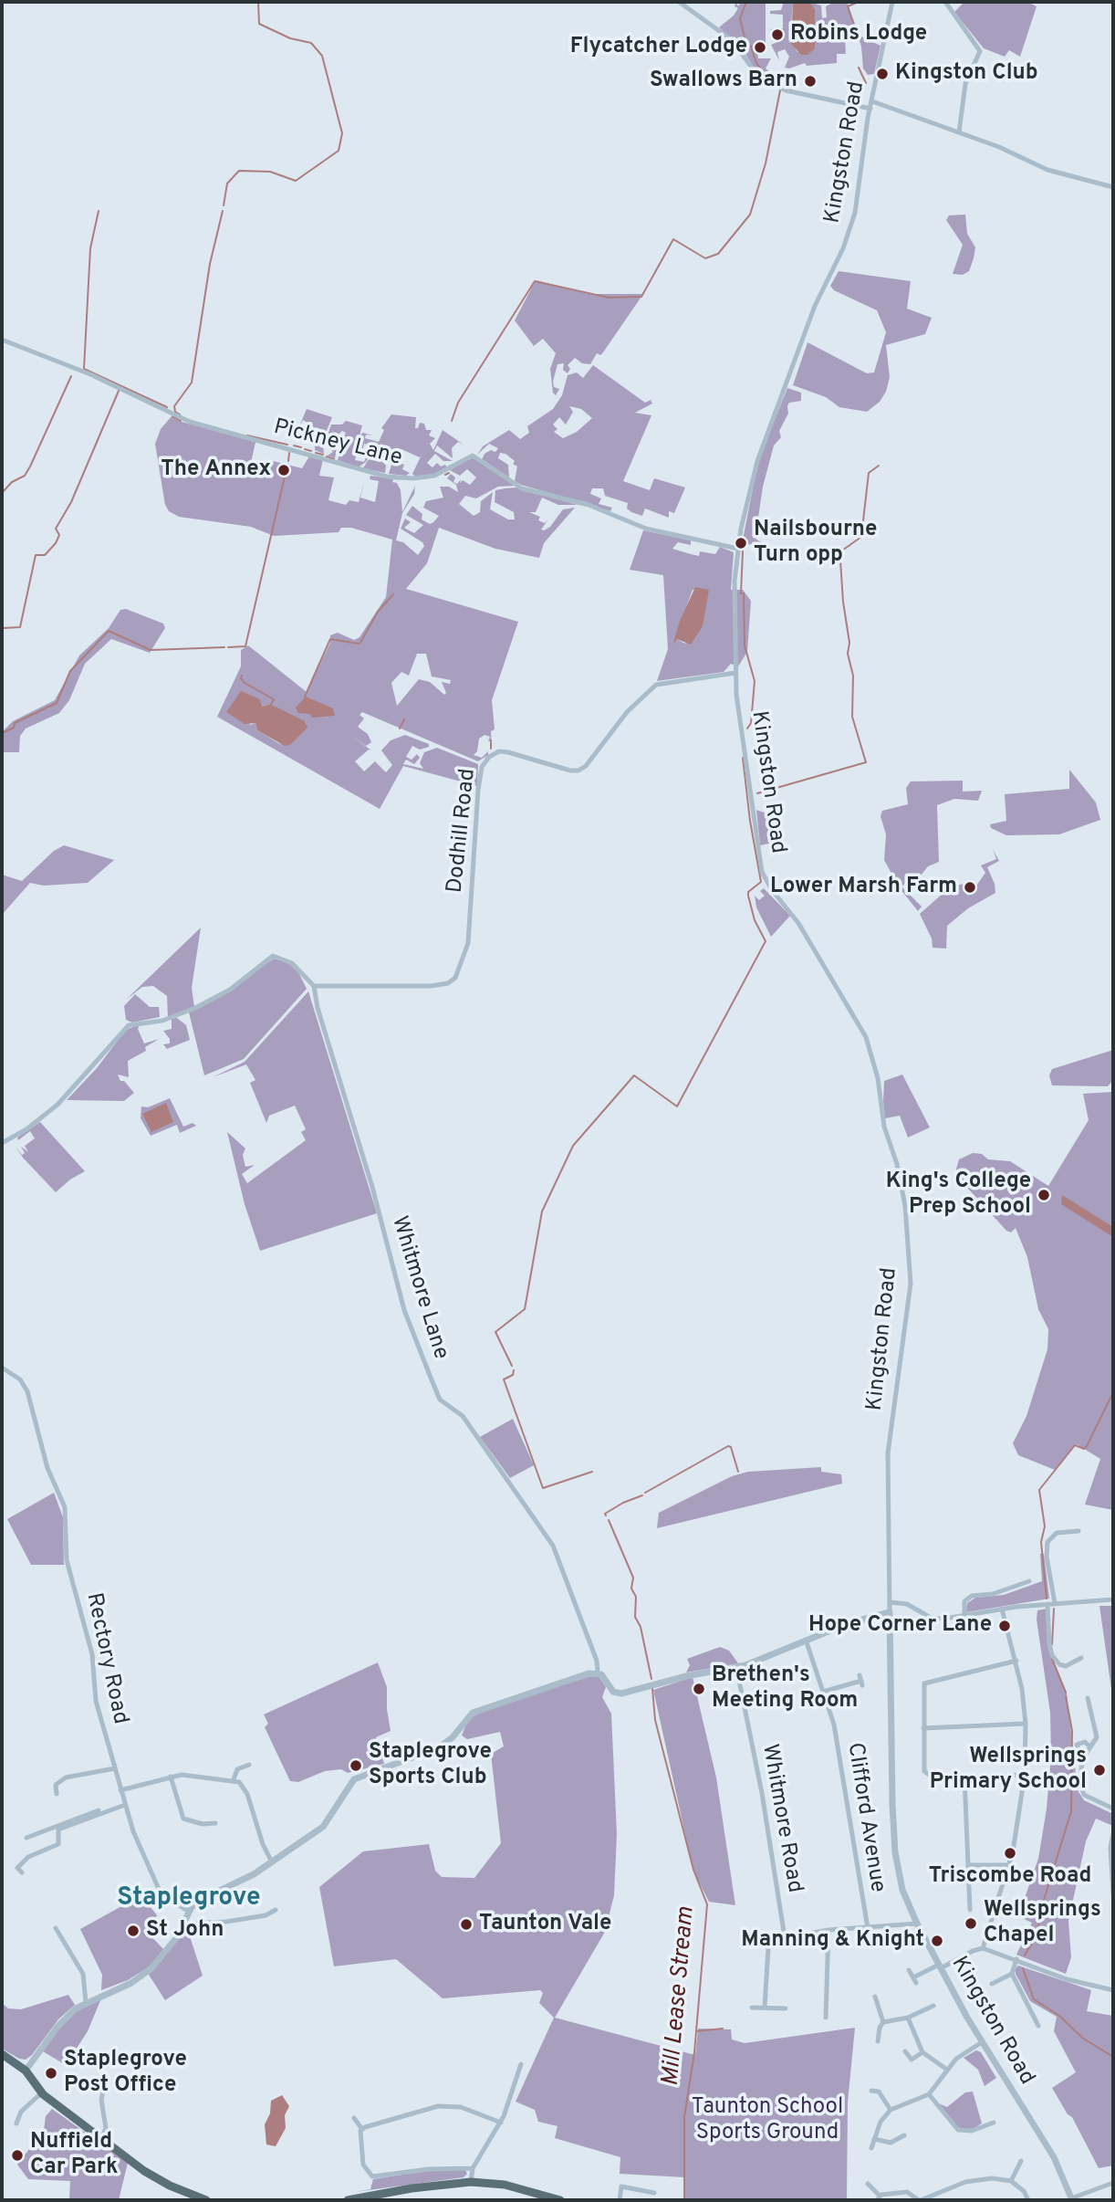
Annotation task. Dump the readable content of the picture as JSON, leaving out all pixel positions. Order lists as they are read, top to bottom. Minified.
{"streets":{"street":["Kingston Road","Pickney Lane","Dodhill Road","Whitmore Lane","Rectory Road","Clifford Avenue","Whitmore Road"]},"crossings":[["Kingston Road","Pickney Lane"],["Kingston Road","Dodhill Road"],["Dodhill Road","Whitmore Lane"]],"districts":["Staplegrove"],"water":["Mill Lease Stream"],"parks":["Taunton School Sports Ground"],"places":["Robins Lodge","Flycatcher Lodge","Kingston Club","Swallows Barn","The Annex","Nailsbourne Turn opp","Lower Marsh Farm","King's College Prep School","Hope Corner Lane","Brethen's Meeting Room","Staplegrove Sports Club","Wellsprings Primary School","Triscombe Road","Wellsprings Chapel","Taunton Vale","St John","Manning & Knight","Staplegrove Post Office","Nuffield Car Park"]}
